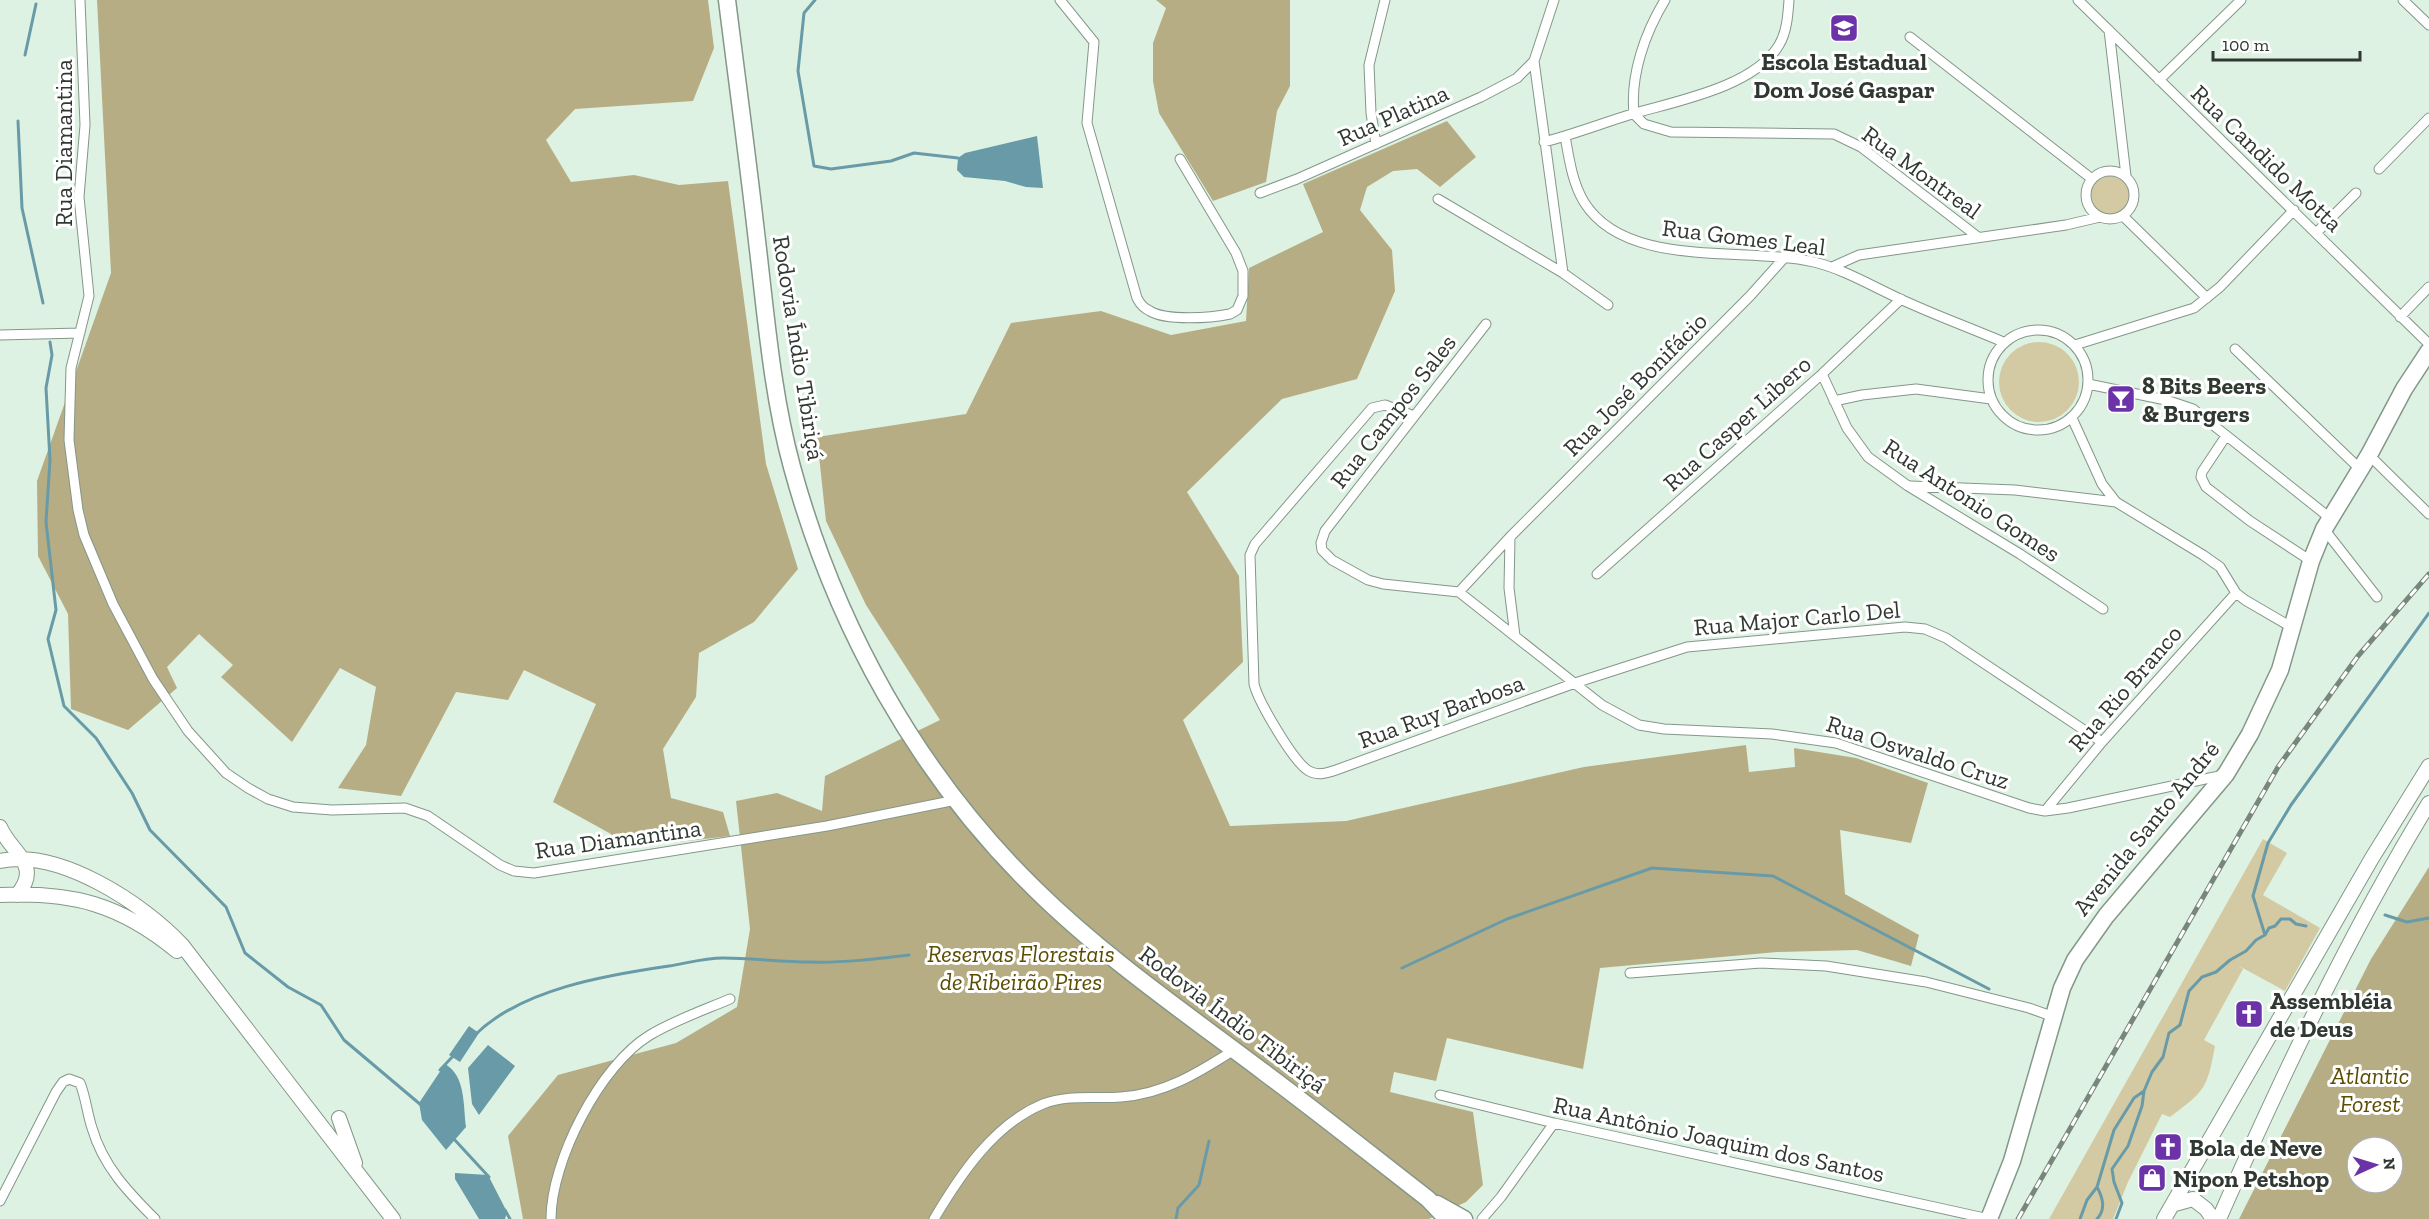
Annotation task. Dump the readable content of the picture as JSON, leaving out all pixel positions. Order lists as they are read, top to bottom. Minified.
{"streets":{"highway":["Rodovia Índio Tibiriçá","Avenida Santo André"],"street":["Rua Platina","Rua Diamantina","Rua Candido Motta","Rua Montreal","Rua Gomes Leal","Rua José Bonifácio","Rua Campos Sales","Rua Casper Libero","Rua Antonio Gomes","Rua Major Carlo Del","Rua Rio Branco","Rua Ruy Barbosa","Rua Oswaldo Cruz","Rua Antônio Joaquim dos Santos"]},"crossings":[["Rua Diamantina","Rodovia Índio Tibiriçá"],["Rua Gomes Leal","Rua José Bonifácio"],["Rua Gomes Leal","Rua Casper Libero"],["Rua José Bonifácio","Rua Campos Sales"],["Rua José Bonifácio","Rua Oswaldo Cruz"],["Rua Campos Sales","Rua Ruy Barbosa"],["Rua Campos Sales","Rua Oswaldo Cruz"],["Rua Casper Libero","Rua Antonio Gomes"],["Rua Major Carlo Del","Rua Rio Branco"],["Rua Major Carlo Del","Rua Ruy Barbosa"],["Rua Major Carlo Del","Rua Oswaldo Cruz"],["Rua Rio Branco","Rua Oswaldo Cruz"],["Rua Ruy Barbosa","Rua Oswaldo Cruz"],["Rua Oswaldo Cruz","Avenida Santo André"],["Avenida Santo André","Rua Antônio Joaquim dos Santos"]],"parks":["Reservas Florestais de Ribeirão Pires","Atlantic Forest"],"places":{"school or university":["Escola Estadual Dom José Gaspar"],"bar":["8 Bits Beers & Burgers"],"church":["Assembléia de Deus","Bola de Neve"],"shop":["Nipon Petshop"]},"scale_bar":"100 m","north":"right"}
